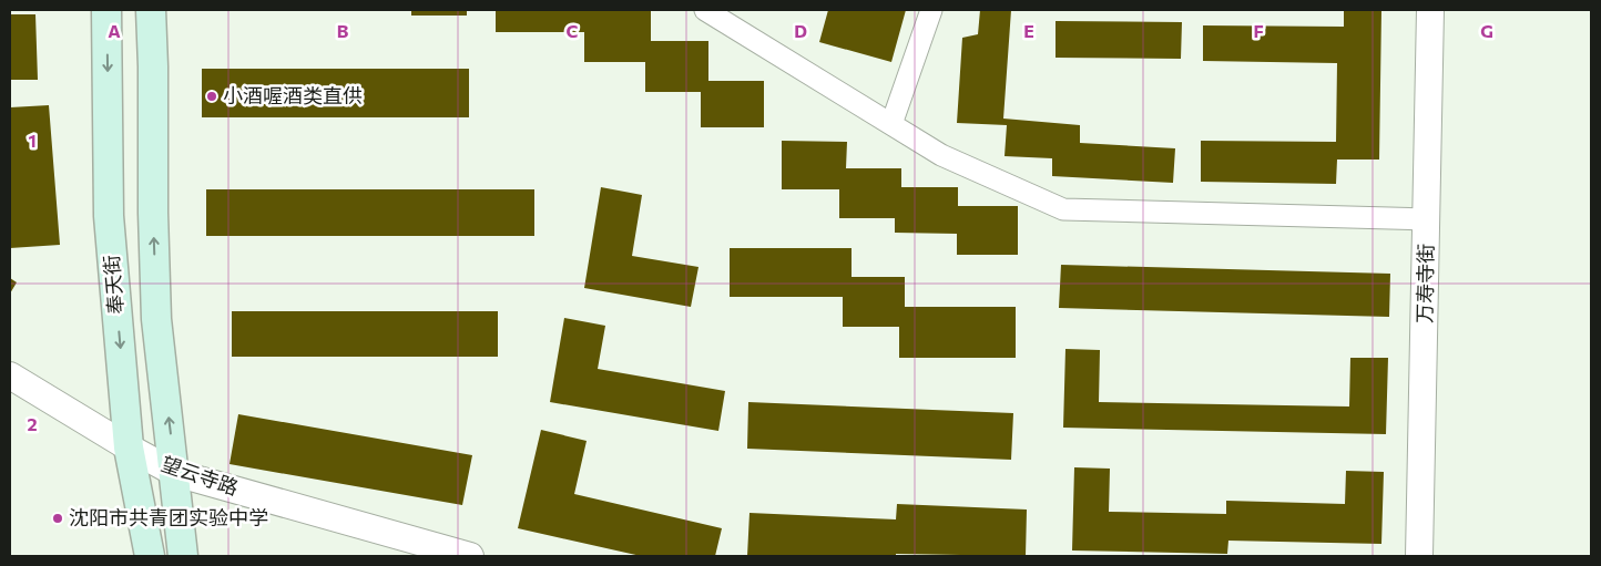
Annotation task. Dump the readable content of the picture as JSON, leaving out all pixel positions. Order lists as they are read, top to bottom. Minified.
{"streets":{"main road":["奉天街"],"street":["万寿寺街","望云寺路"]},"crossings":[["奉天街","望云寺路"]],"places":["小酒喔酒类直供","沈阳市共青团实验中学"],"grid":{"columns":["A","B","C","D","E","F","G"],"rows":["1","2"]}}
